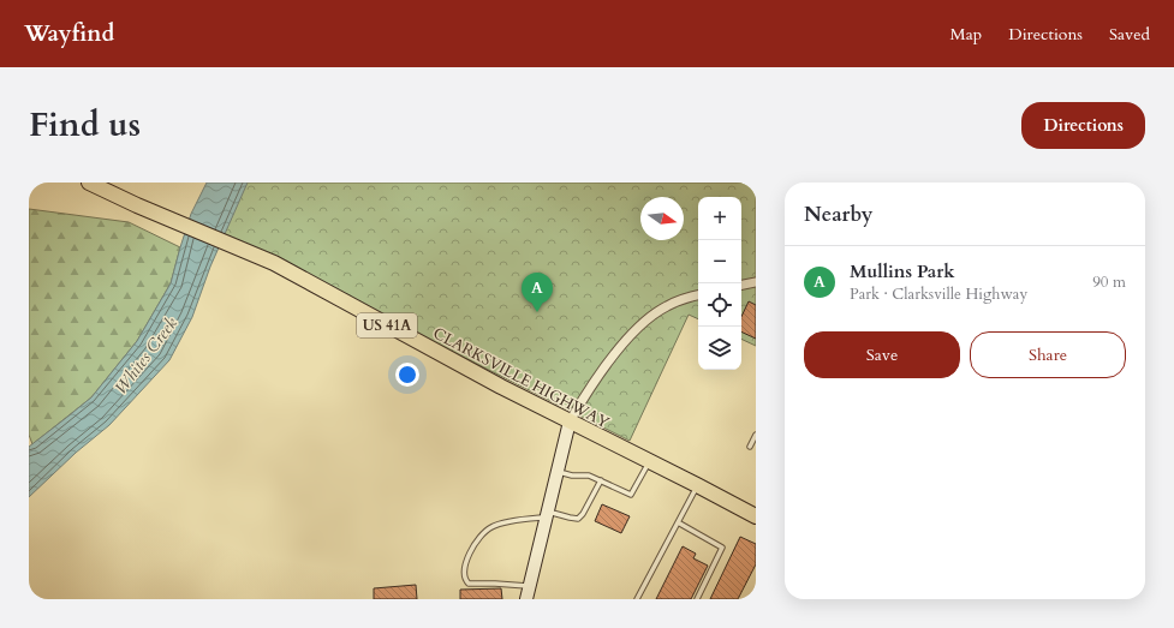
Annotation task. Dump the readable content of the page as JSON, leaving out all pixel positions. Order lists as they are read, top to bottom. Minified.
{"streets":{"main road":["US 41A","CLARKSVILLE HIGHWAY"]},"water":["Whites Creek"],"north":"right","page":{"header":"Wayfind","nav":["Map","Directions","Saved"],"title":"Find us","buttons":["Directions",["Save","Share"]],"heading":"Nearby","map_buttons":["+","−"],"list":[{"mark":"A","name":"Mullins Park","note":"Park · Clarksville Highway","value":"90 m"}],"pins":"A"}}
